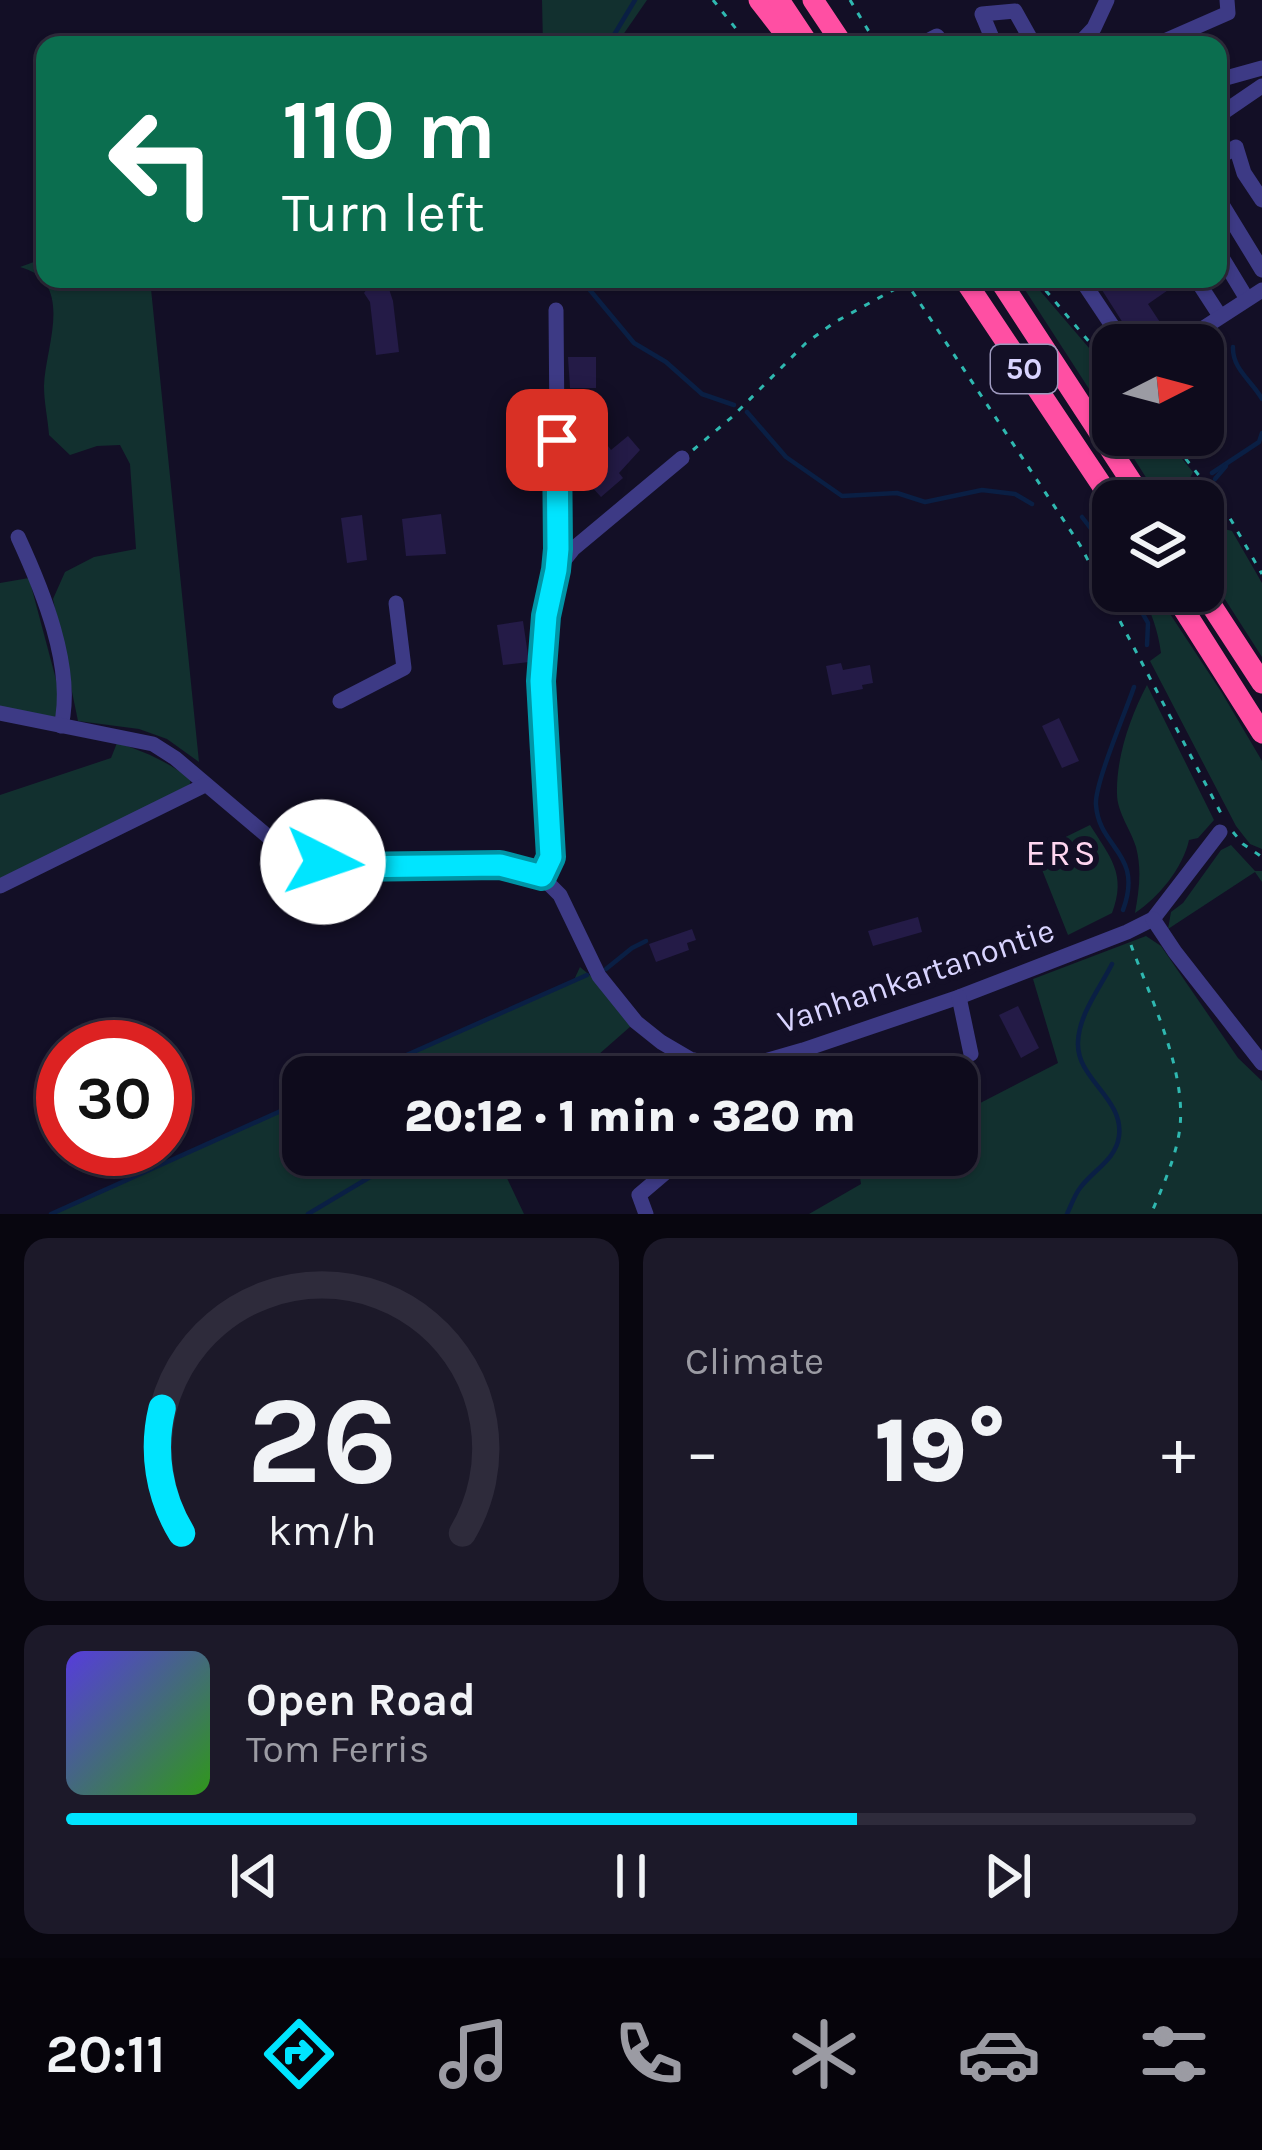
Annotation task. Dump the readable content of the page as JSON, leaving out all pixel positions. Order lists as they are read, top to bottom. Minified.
{"streets":{"highway":["50"],"street":["Vanhankartanontie"]},"districts":["ERS"],"north":"right","page":{"turn":["110 m","Turn left"],"limit":"30","trip":"20:12 · 1 min · 320 m","tile":"Climate","heat":["−","19°","+"],"song":["Open Road","Tom Ferris"],"tabs":"20:11","gauge":["26","km/h"]}}
